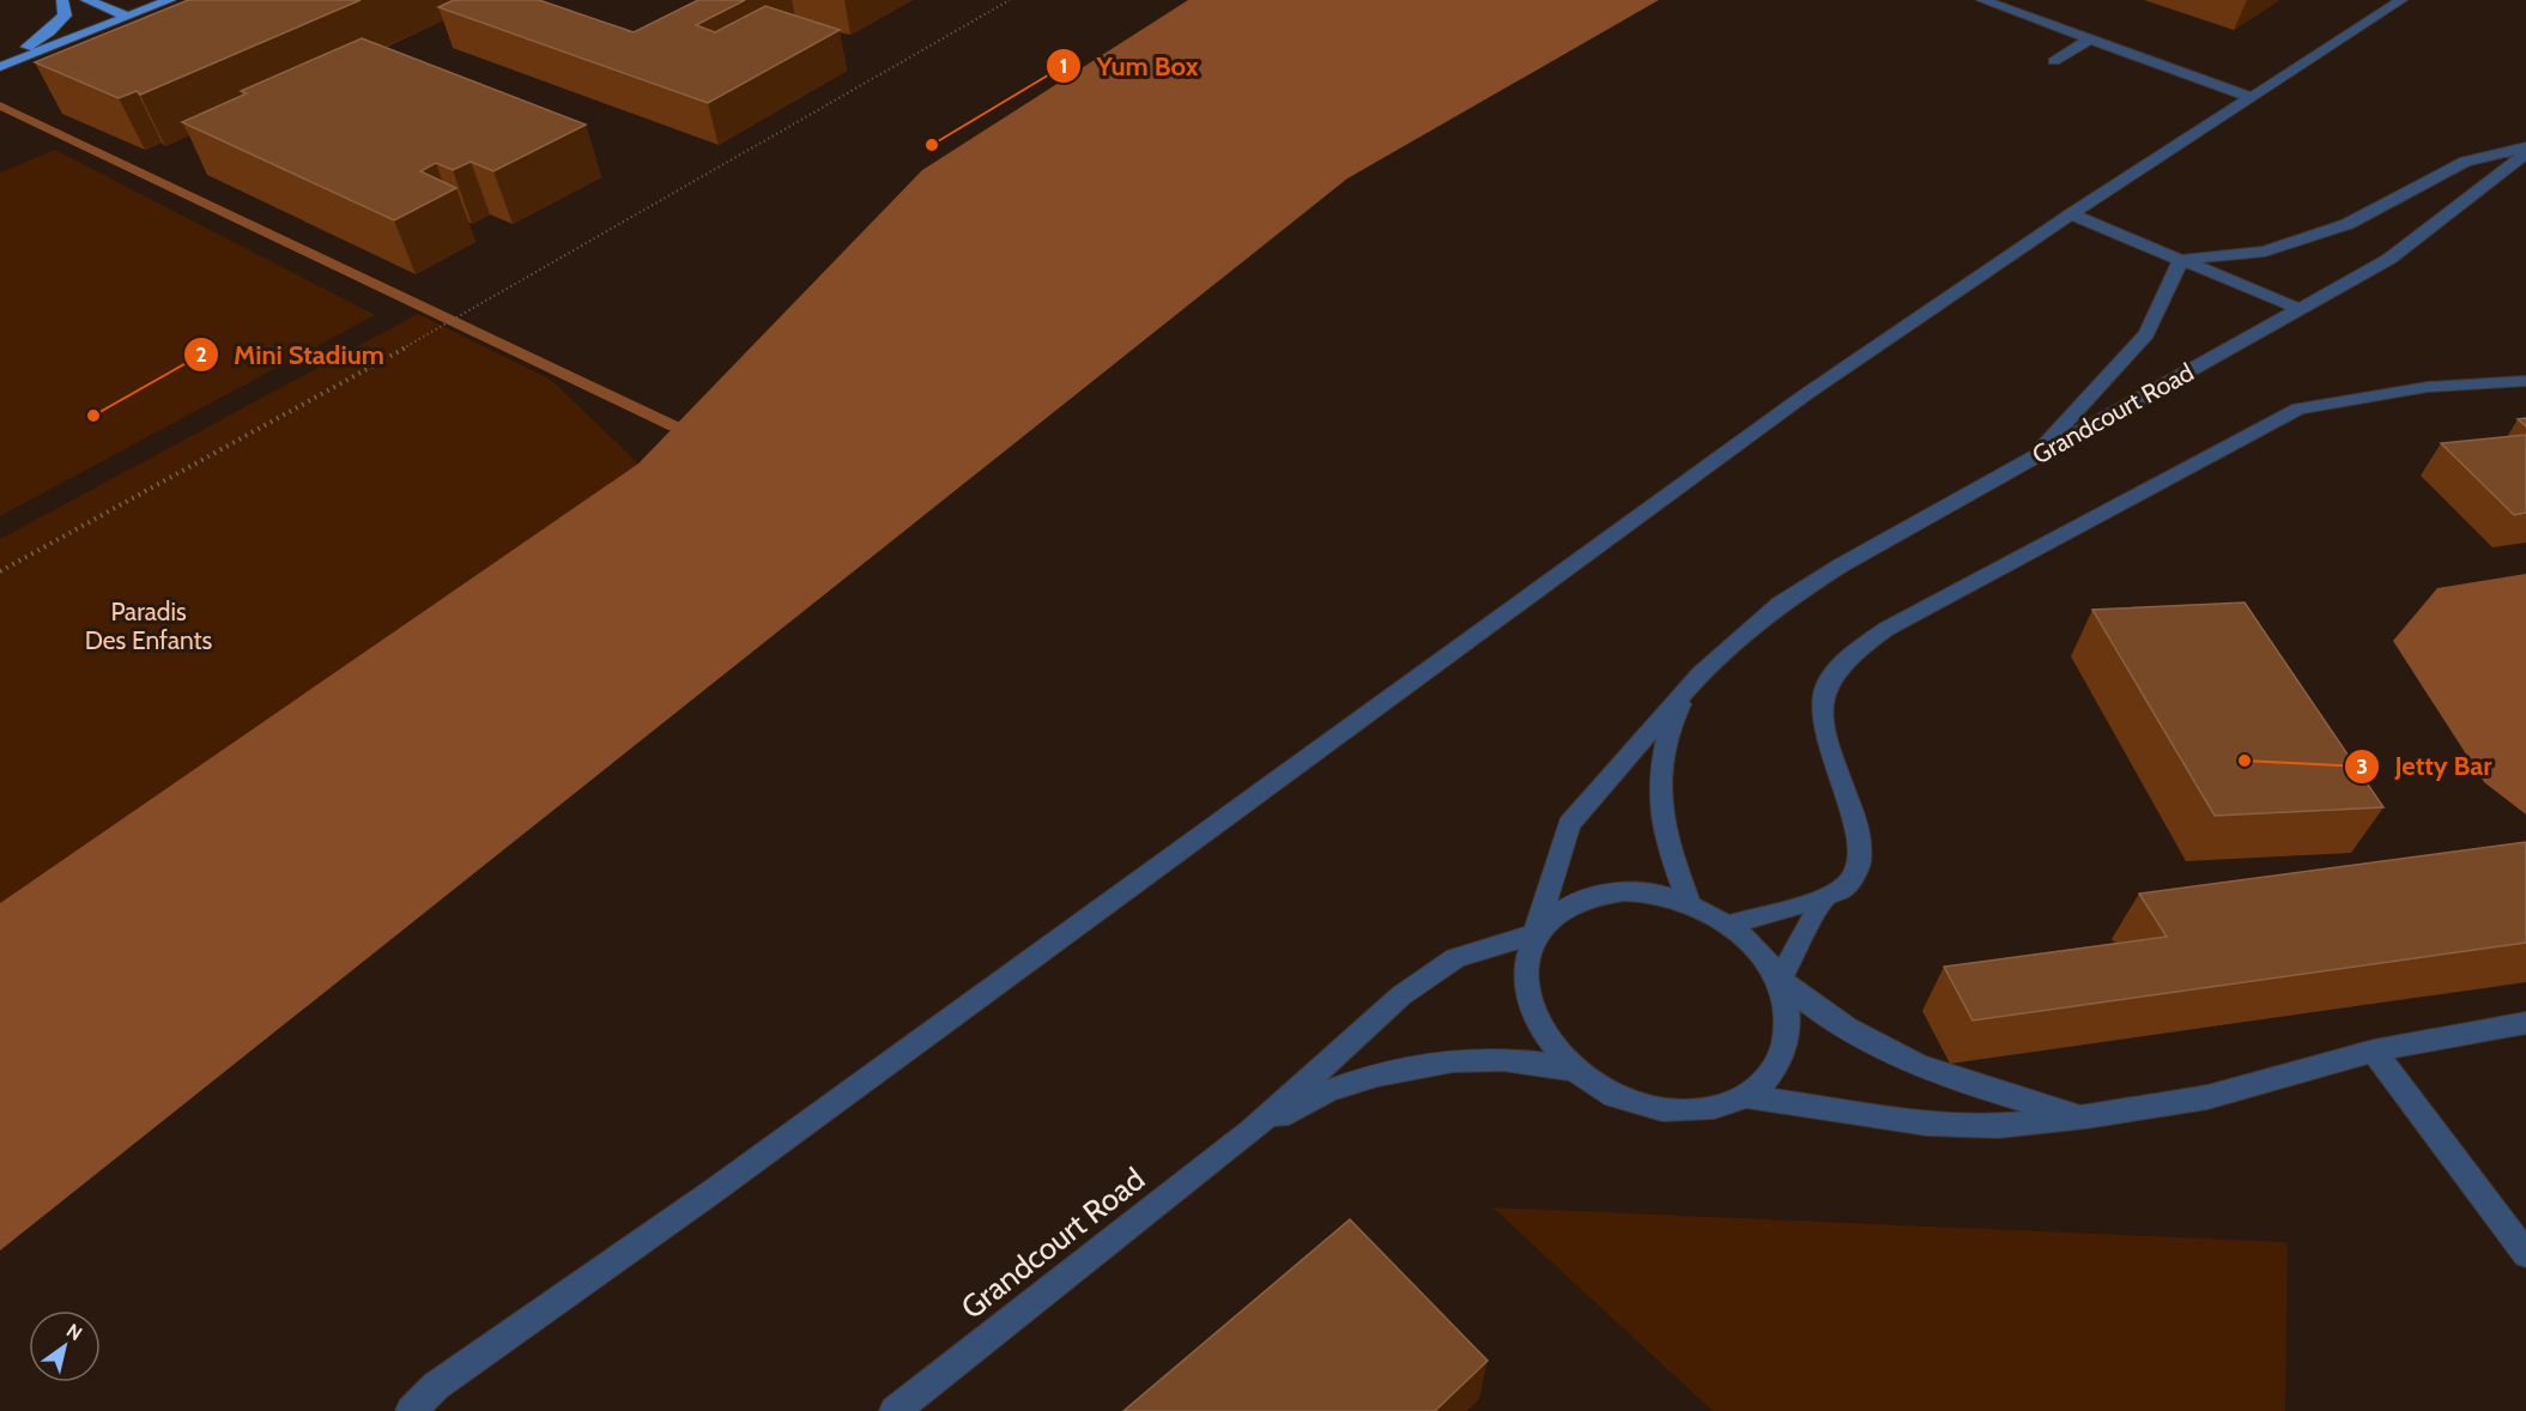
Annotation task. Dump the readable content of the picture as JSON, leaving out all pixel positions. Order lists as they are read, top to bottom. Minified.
{"streets":{"street":["Grandcourt Road"]},"parks":["Paradis Des Enfants"],"places":["Yum Box","Mini Stadium","Jetty Bar"],"north":"top right"}
